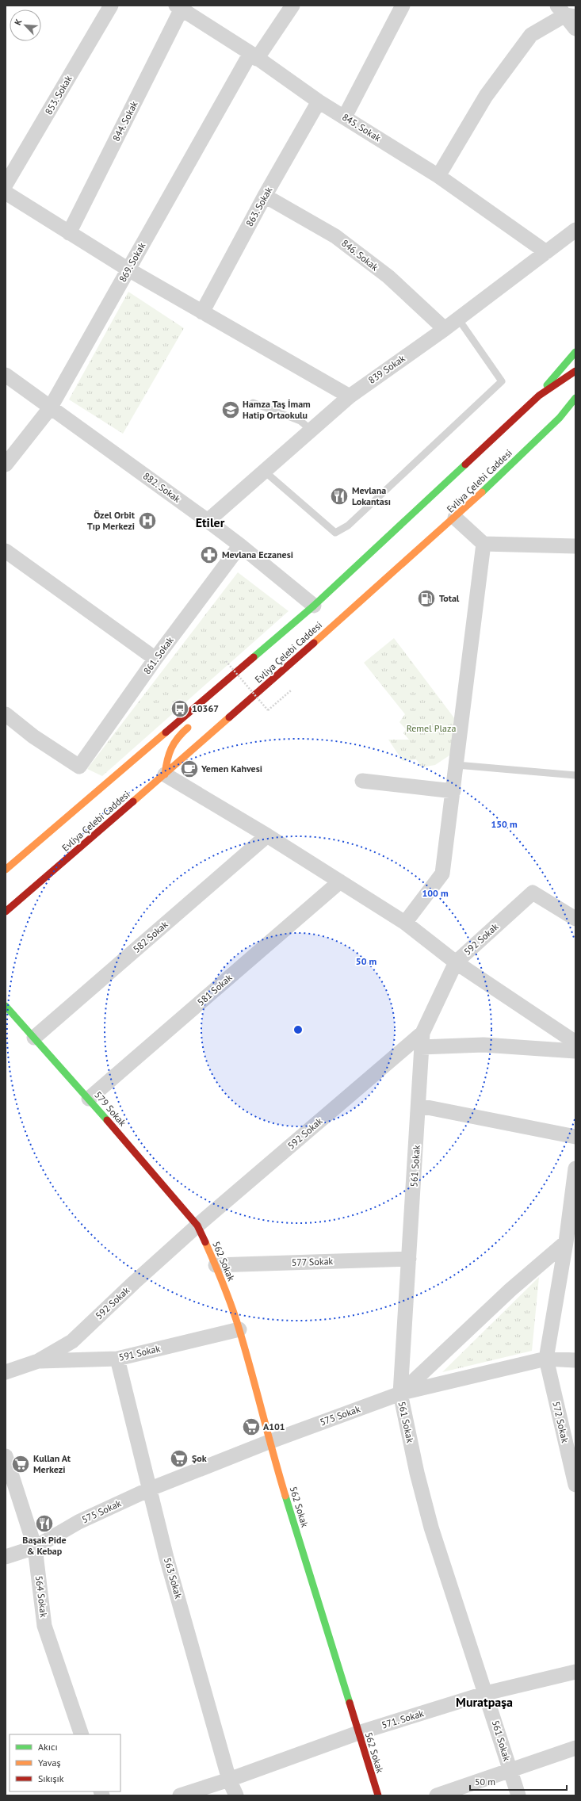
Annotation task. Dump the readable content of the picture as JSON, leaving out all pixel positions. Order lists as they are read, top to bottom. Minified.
{"streets":{"main road":["Evliya Çelebi Caddesi","579 Sokak","562 Sokak"],"street":["853. Sokak","844. Sokak","845. Sokak","863. Sokak","846. Sokak","869. Sokak","839 Sokak","882. Sokak","861. Sokak","582 Sokak","592 Sokak","581 Sokak","561 Sokak","577 Sokak","591 Sokak","575 Sokak","572 Sokak","563 Sokak","564 Sokak","571. Sokak"]},"crossings":[["844. Sokak","845. Sokak"],["845. Sokak","863. Sokak"],["845. Sokak","869. Sokak"],["845. Sokak","839 Sokak"],["863. Sokak","846. Sokak"],["846. Sokak","839 Sokak"],["869. Sokak","882. Sokak"],["839 Sokak","882. Sokak"],["Evliya Çelebi Caddesi","882. Sokak"],["882. Sokak","861. Sokak"],["582 Sokak","579 Sokak"],["592 Sokak","579 Sokak"],["592 Sokak","561 Sokak"],["592 Sokak","562 Sokak"],["592 Sokak","591 Sokak"],["581 Sokak","579 Sokak"],["579 Sokak","562 Sokak"],["561 Sokak","577 Sokak"],["561 Sokak","575 Sokak"],["561 Sokak","571. Sokak"],["562 Sokak","577 Sokak"],["562 Sokak","591 Sokak"],["562 Sokak","575 Sokak"],["562 Sokak","571. Sokak"],["591 Sokak","563 Sokak"],["575 Sokak","563 Sokak"],["575 Sokak","564 Sokak"],["563 Sokak","571. Sokak"]],"districts":["Etiler","Muratpaşa"],"parks":["Remel Plaza"],"places":{"school or university":["Hamza Taş İmam Hatip Ortaokulu"],"restaurant":["Mevlana Lokantası","Başak Pide & Kebap"],"hospital":["Özel Orbit Tıp Merkezi"],"pharmacy":["Mevlana Eczanesi"],"fuel station":["Total"],"bus stop":["10367"],"cafe":["Yemen Kahvesi"],"supermarket":["A101","Şok","Kullan At Merkezi"]},"legend":["Akıcı","Yavaş","Sıkışık"],"scale_bar":"50 m","north":"top left","rings":["150 m","100 m","50 m"]}
